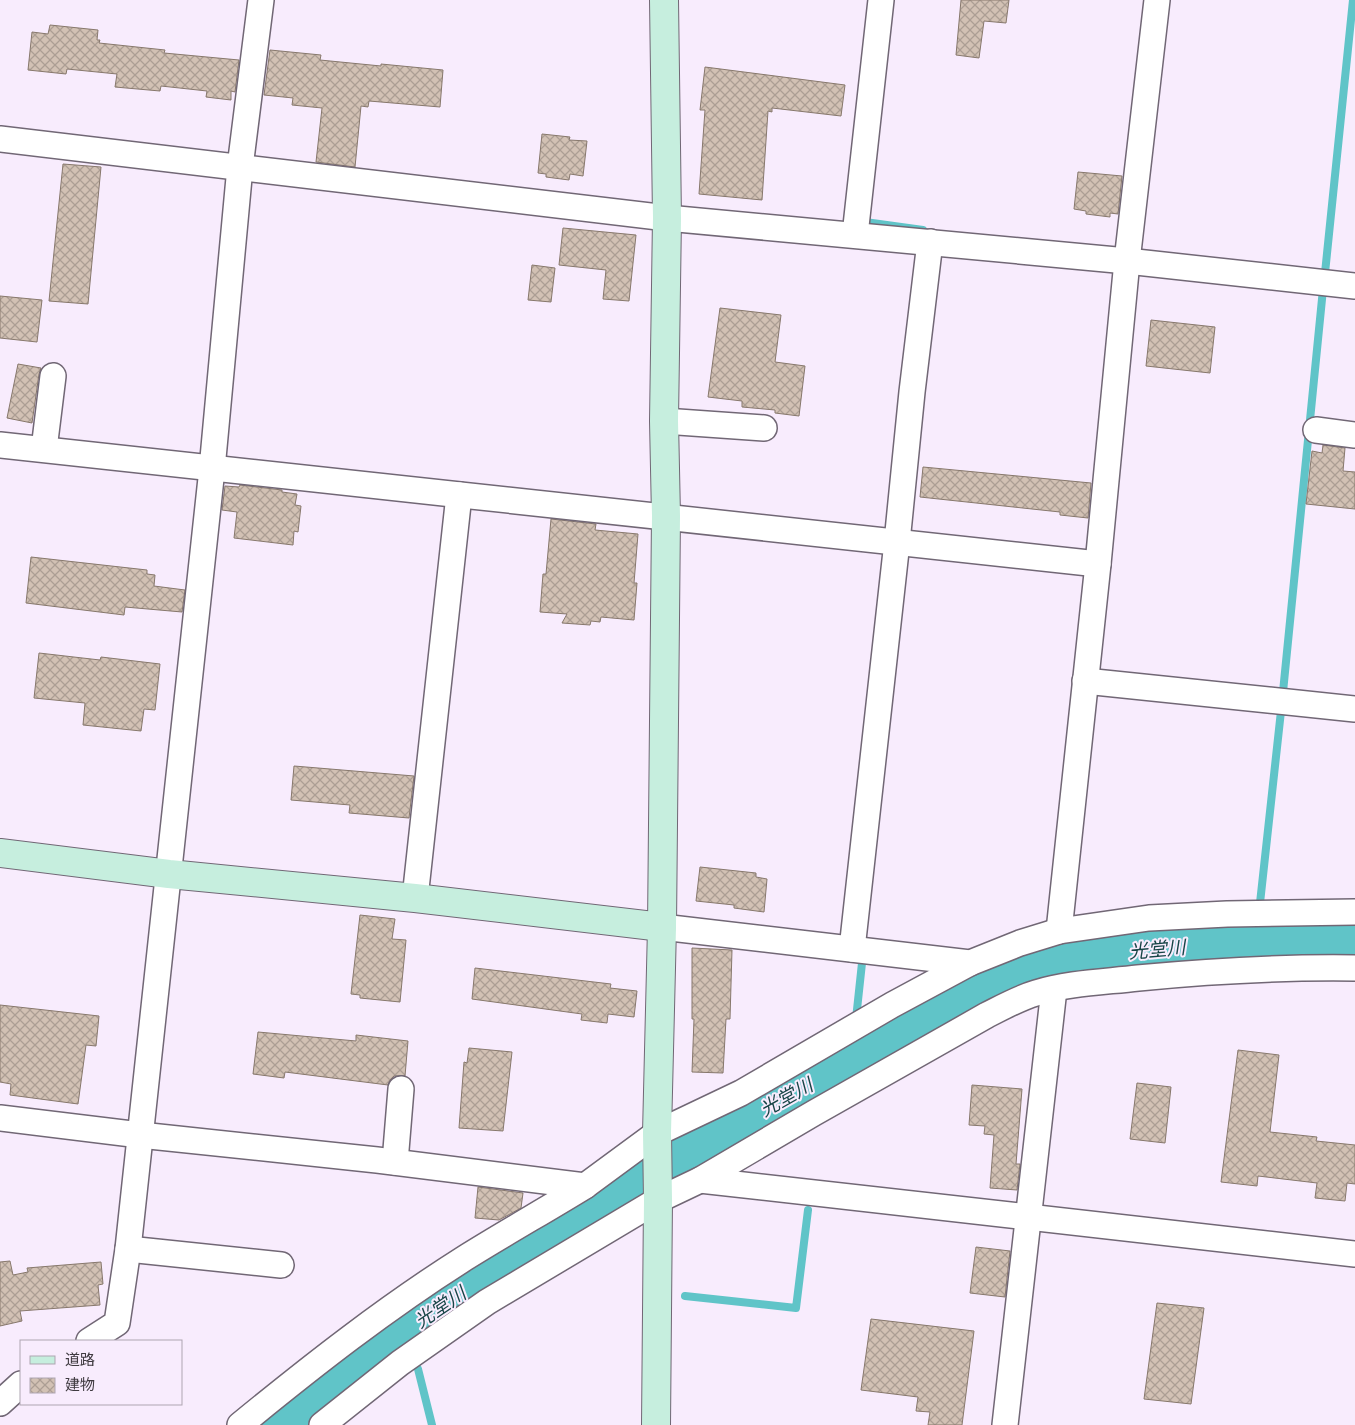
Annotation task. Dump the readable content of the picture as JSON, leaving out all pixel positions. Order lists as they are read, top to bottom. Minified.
{"water":["光堂川"],"legend":["道路","建物"]}
